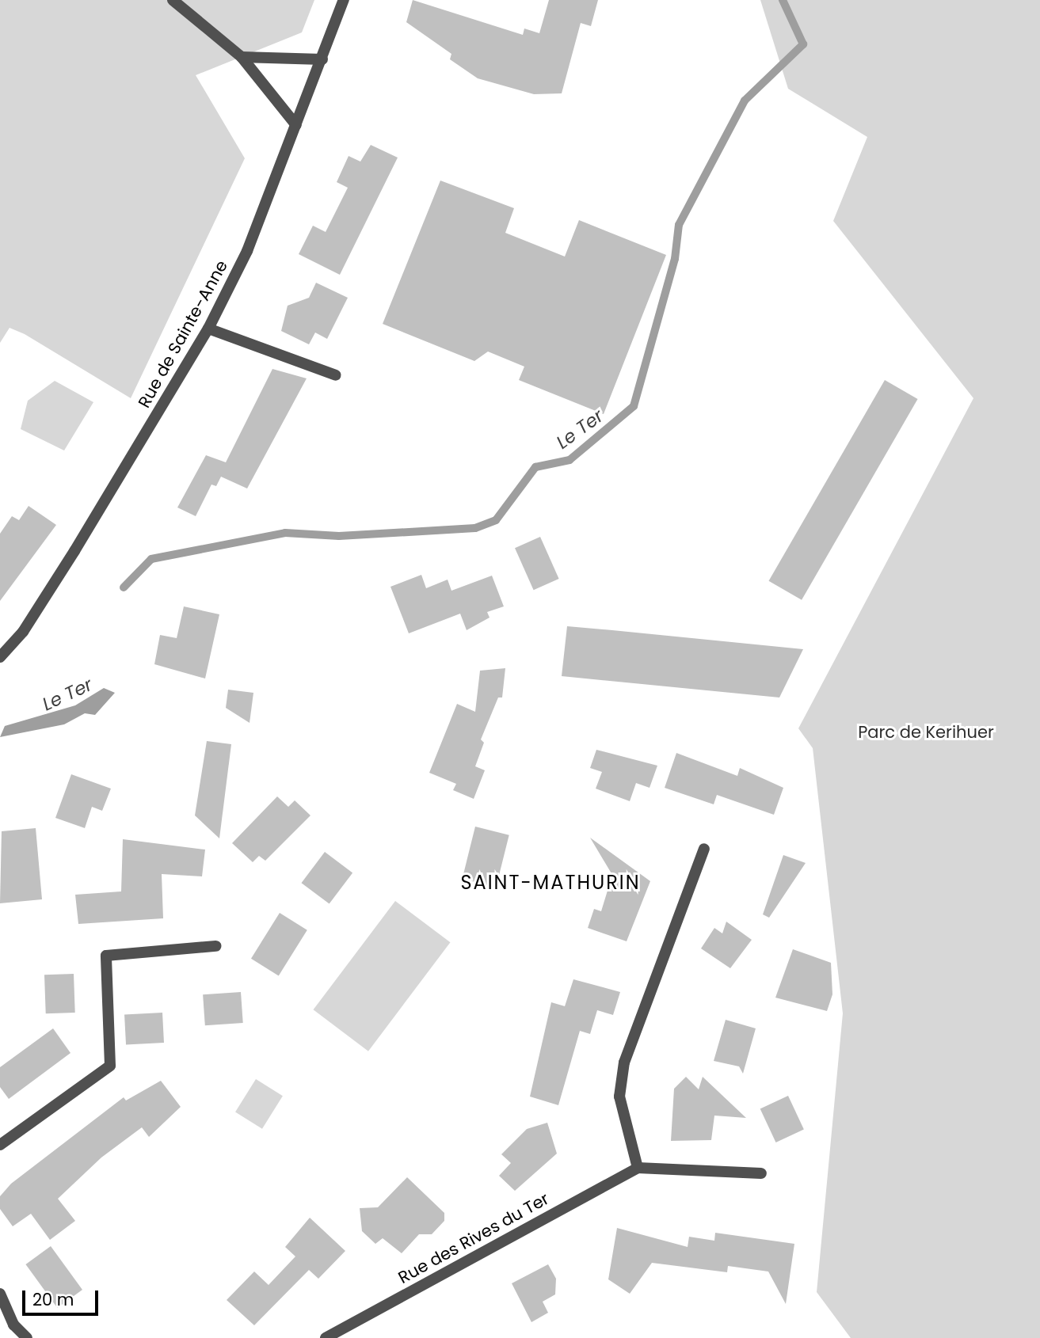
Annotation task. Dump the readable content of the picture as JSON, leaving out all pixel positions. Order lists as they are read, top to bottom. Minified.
{"streets":{"street":["Rue de Sainte-Anne","Rue des Rives du Ter"]},"districts":["SAINT-MATHURIN"],"water":["Le Ter"],"parks":["Parc de Kerihuer"],"scale_bar":"20 m"}
